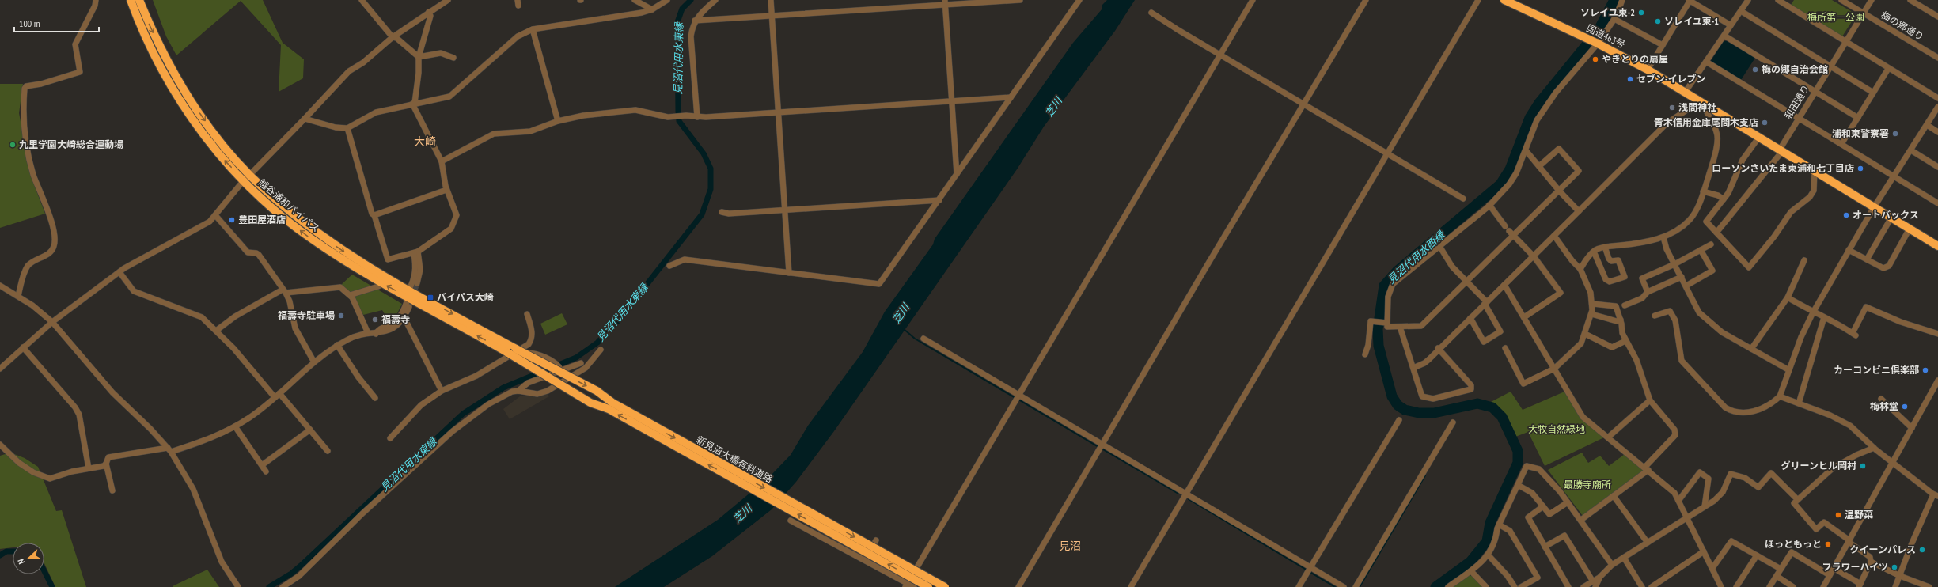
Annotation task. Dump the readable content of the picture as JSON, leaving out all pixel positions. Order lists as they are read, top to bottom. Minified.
{"streets":{"highway":["国道463号","越谷浦和バイパス","新見沼大橋有料道路"],"street":["梅の郷通り","和田通り"]},"crossings":[["梅の郷通り","和田通り"],["国道463号","和田通り"],["越谷浦和バイパス","新見沼大橋有料道路"]],"districts":["大崎","見沼"],"water":["見沼代用水東縁","芝川","見沼代用水西縁"],"parks":["梅所第一公園","大牧自然緑地","最勝寺廟所"],"places":{"other":["ソレイユ東-2","ソレイユ東-1","やきとりの扇屋","梅の郷自治会館","セブン-イレブン","浅間神社","青木信用金庫尾間木支店","浦和東警察署","九里学園大崎総合運動場","ローソンさいたま東浦和七丁目店","オートバックス","豊田屋酒店","福壽寺駐車場","福壽寺","カーコンビニ倶楽部","梅林堂","グリーンヒル岡村","温野菜","ほっともっと","クイーンパレス","フラワーハイツ"],"transit":["バイパス大崎"]},"scale_bar":"100 m","north":"left"}
